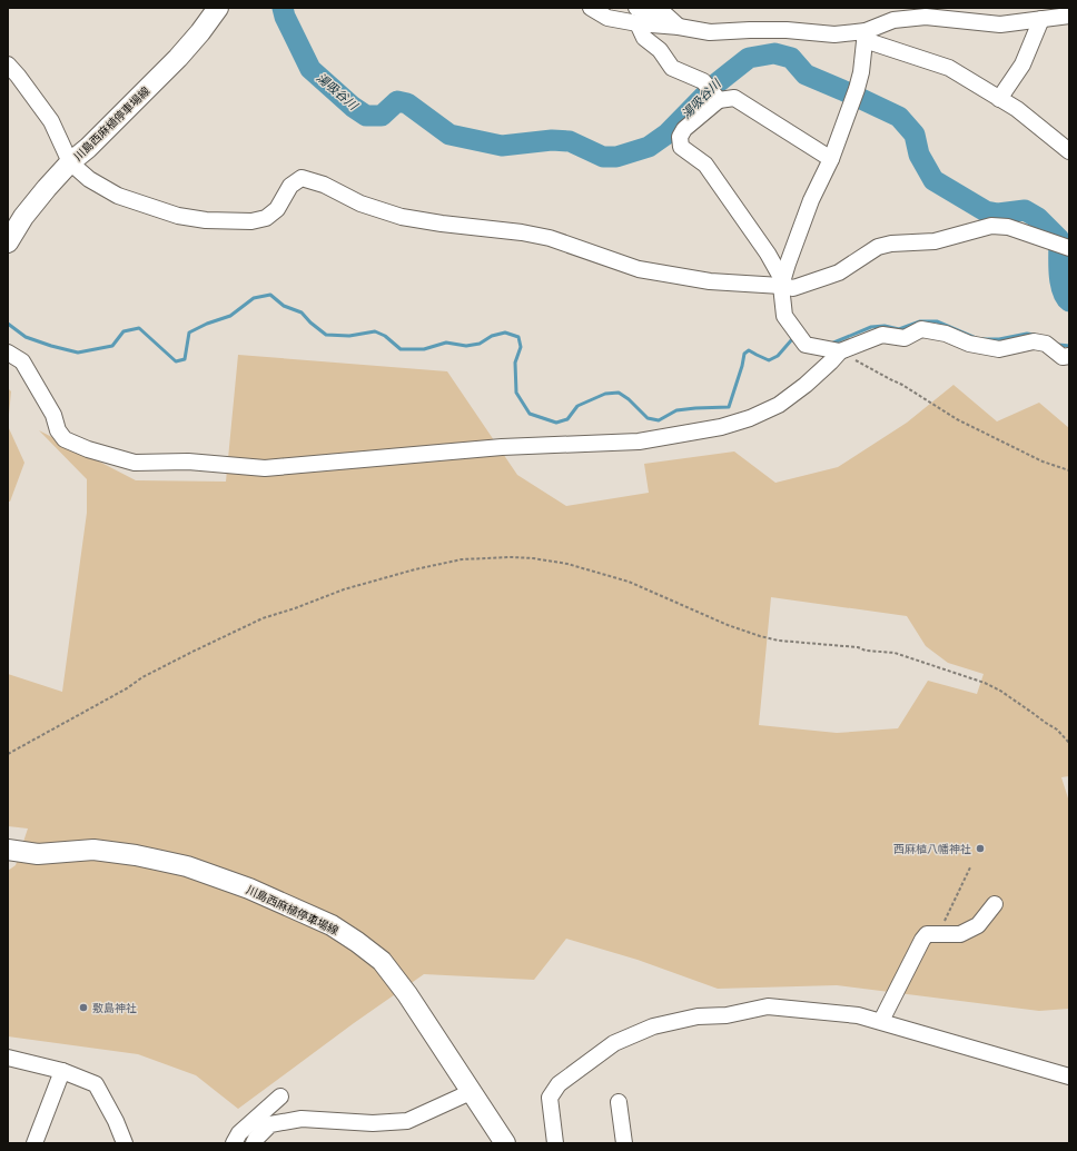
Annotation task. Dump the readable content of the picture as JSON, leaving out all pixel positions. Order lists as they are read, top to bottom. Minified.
{"streets":{"main road":["川島西麻植停車場線"]},"water":["湯吸谷川"],"places":["西麻植八幡神社","敷島神社"]}
